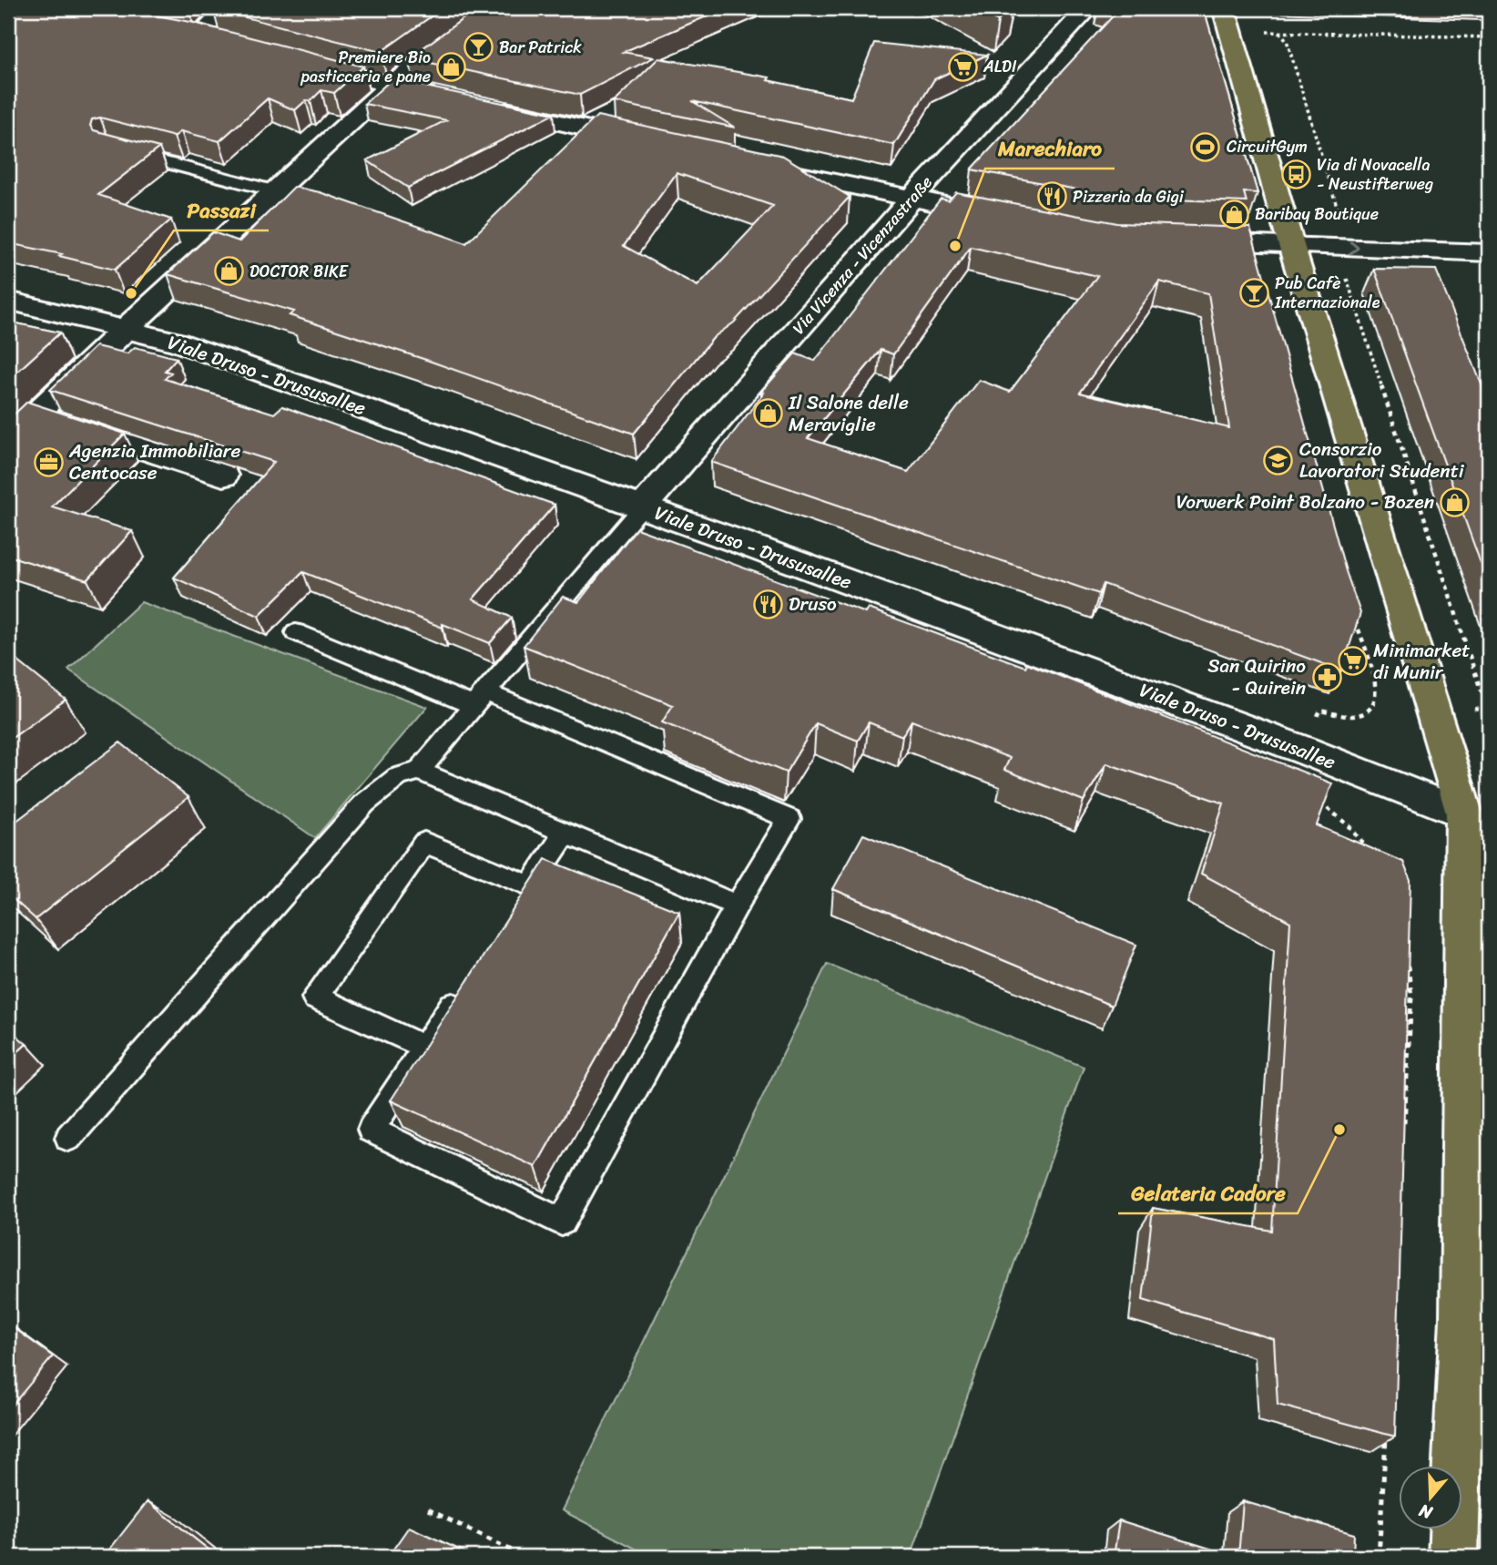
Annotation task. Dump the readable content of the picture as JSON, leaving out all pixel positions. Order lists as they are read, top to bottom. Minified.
{"streets":{"street":["Via Vicenza - Vicenzastraße","Viale Druso - Drususallee"]},"crossings":[["Via Vicenza - Vicenzastraße","Viale Druso - Drususallee"]],"places":{"bar":["Bar Patrick","Pub Cafè Internazionale"],"shop":["Premiere Bio pasticceria e pane","Baribay Boutique","DOCTOR BIKE","Il Salone delle Meraviglie","Vorwerk Point Bolzano - Bozen"],"supermarket":["ALDI","Minimarket di Munir"],"sports":["CircuitGym"],"bus stop":["Via di Novacella - Neustifterweg"],"restaurant":["Pizzeria da Gigi","Druso"],"other":["Marechiaro","Passazi","Gelateria Cadore"],"school or university":["Consorzio Lavoratori Studenti"],"office":["Agenzia Immobiliare Centocase"],"pharmacy":["San Quirino - Quirein"]},"north":"bottom"}
